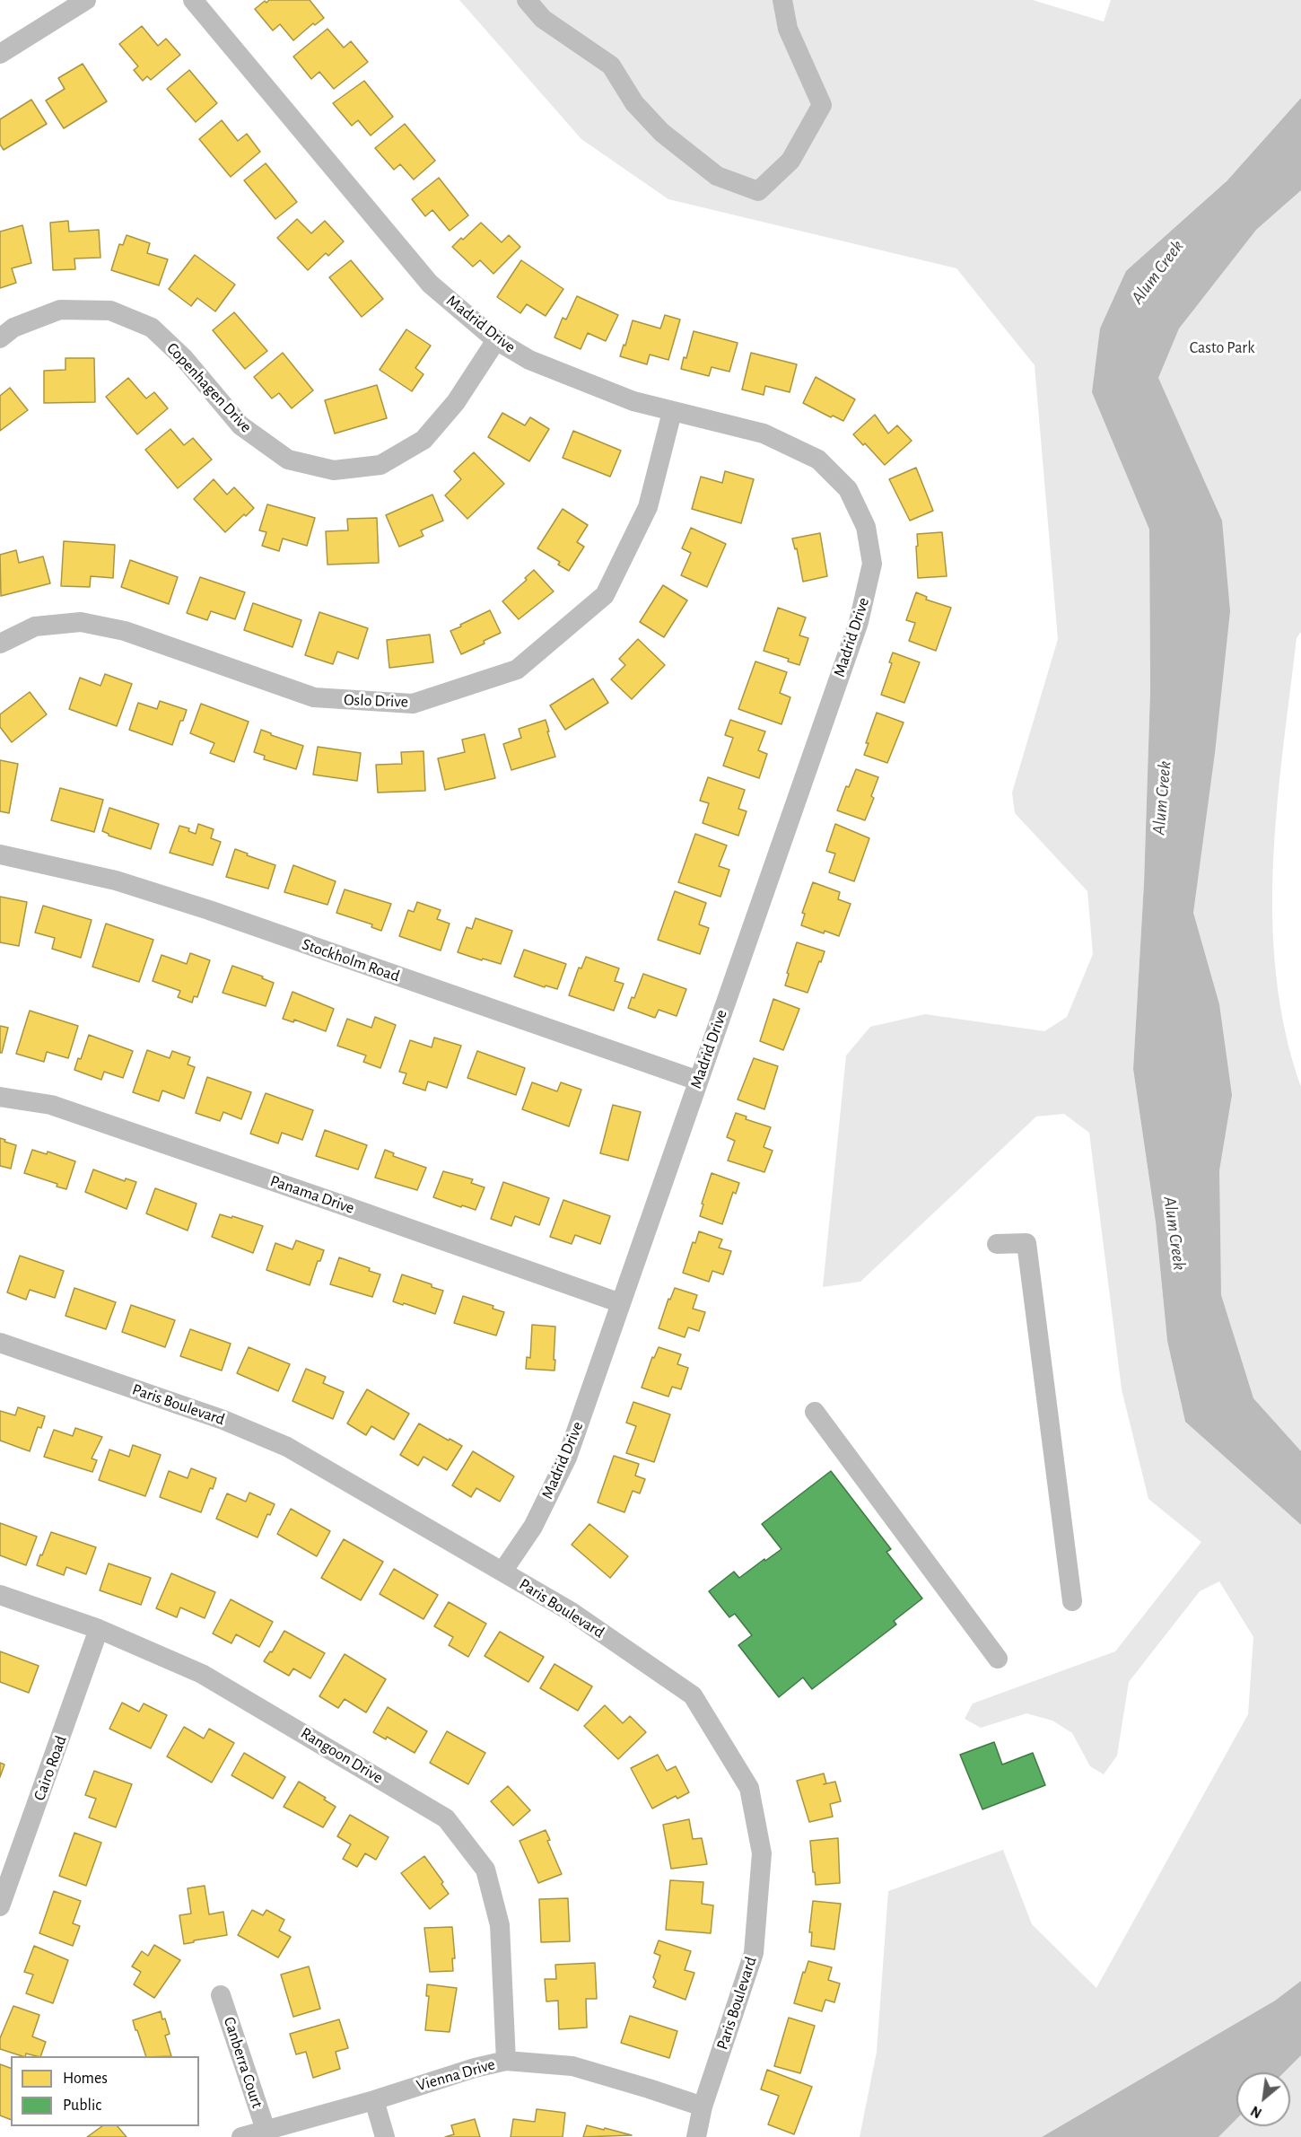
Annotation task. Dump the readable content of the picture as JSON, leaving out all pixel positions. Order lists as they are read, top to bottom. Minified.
{"streets":{"street":["Madrid Drive","Copenhagen Drive","Oslo Drive","Stockholm Road","Panama Drive","Paris Boulevard","Rangoon Drive","Cairo Road","Canberra Court","Vienna Drive"]},"crossings":[["Madrid Drive","Copenhagen Drive"],["Madrid Drive","Oslo Drive"],["Madrid Drive","Stockholm Road"],["Madrid Drive","Panama Drive"],["Madrid Drive","Paris Boulevard"],["Paris Boulevard","Vienna Drive"],["Rangoon Drive","Cairo Road"],["Rangoon Drive","Vienna Drive"],["Canberra Court","Vienna Drive"]],"water":["Alum Creek"],"parks":["Casto Park"],"legend":["Homes","Public"],"north":"bottom left"}
